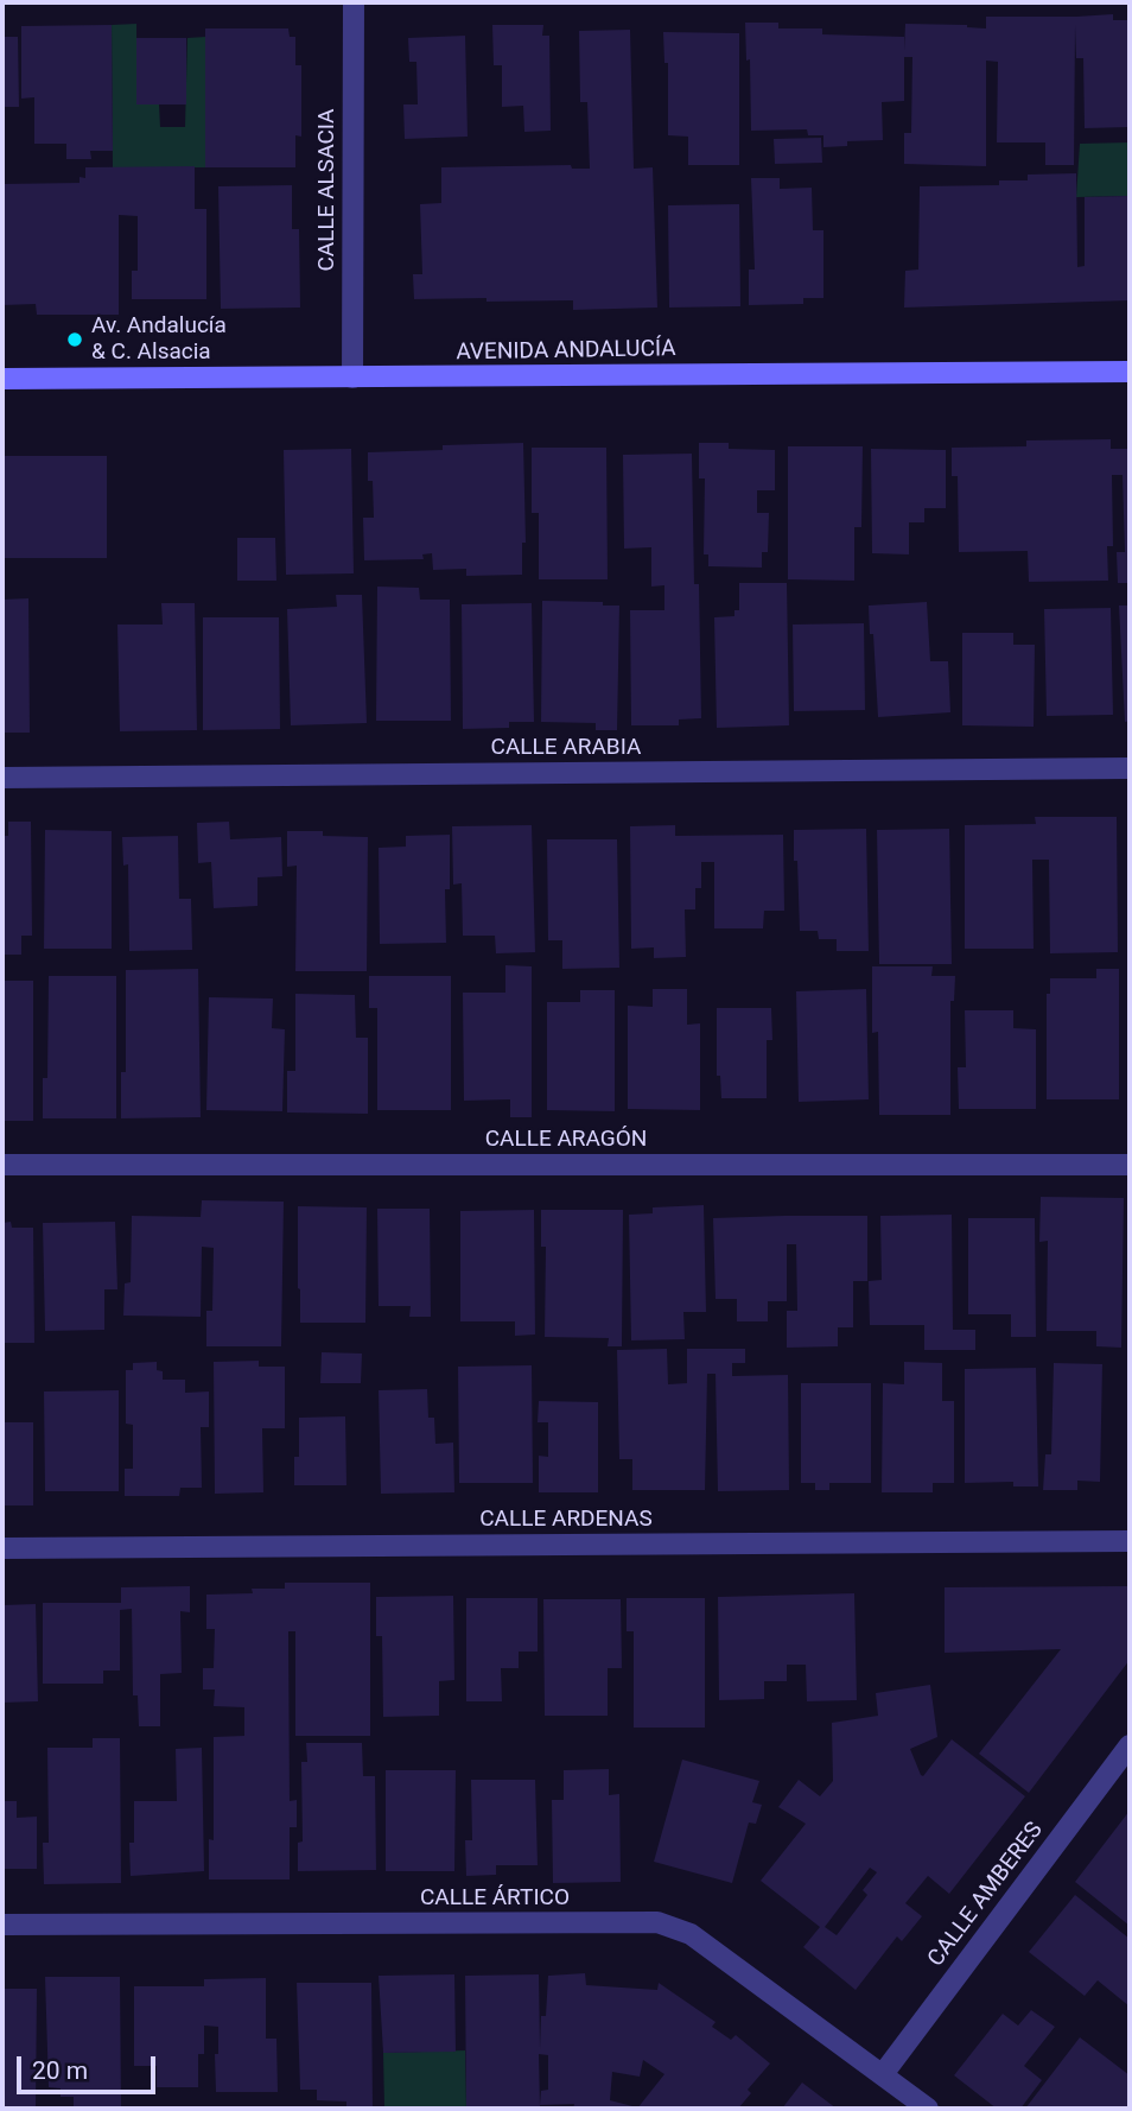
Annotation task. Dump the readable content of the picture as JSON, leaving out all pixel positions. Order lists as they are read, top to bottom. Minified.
{"streets":{"street":["CALLE ALSACIA","AVENIDA ANDALUCÍA","CALLE ARABIA","CALLE ARAGÓN","CALLE ARDENAS","CALLE AMBERES","CALLE ÁRTICO"]},"crossings":[["CALLE ALSACIA","AVENIDA ANDALUCÍA"],["CALLE AMBERES","CALLE ÁRTICO"]],"places":["Av. Andalucía & C. Alsacia"],"scale_bar":"20 m"}
